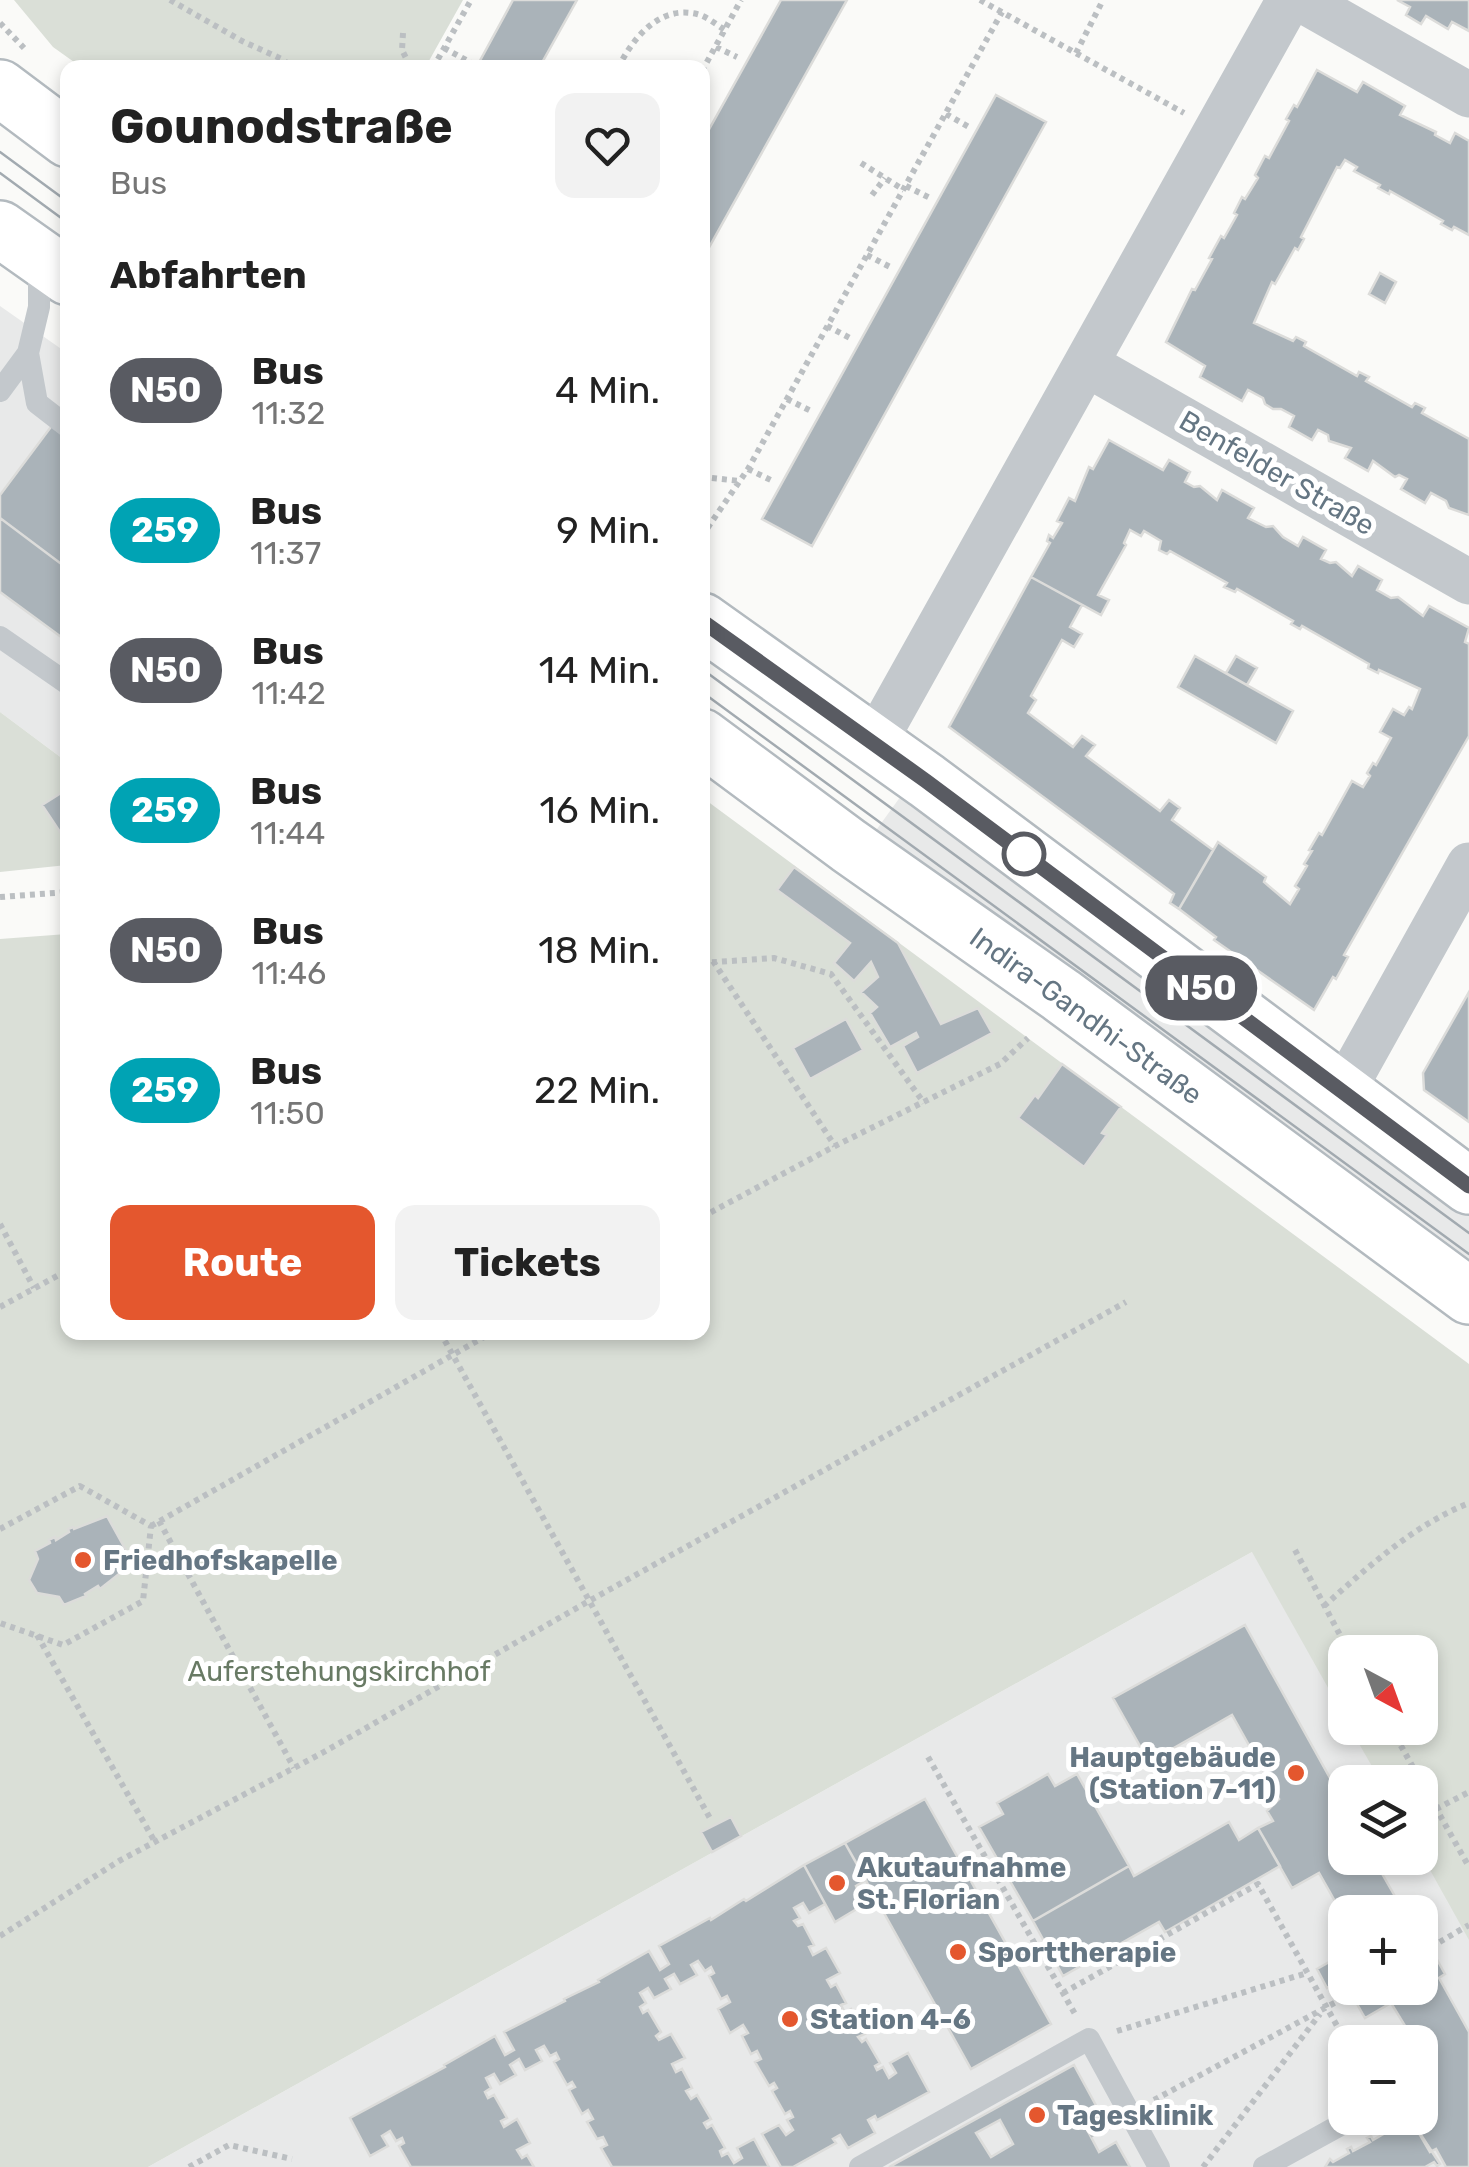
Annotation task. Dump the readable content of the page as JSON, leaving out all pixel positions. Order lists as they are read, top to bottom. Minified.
{"streets":{"main road":["Indira-Gandhi-Straße"],"street":["Benfelder Straße"]},"parks":["Auferstehungskirchhof"],"places":["Friedhofskapelle","Hauptgebäude (Station 7-11)","Akutaufnahme St. Florian","Sporttherapie","Station 4-6","Tagesklinik"],"lines":["bus line N50"],"north":"bottom right","page":{"on_map":"N50","heading":[["Gounodstraße","Bus"],"Abfahrten"],"list":[{"mark":"N50","name":"Bus","note":"11:32","value":"4 Min."},{"mark":"259","name":"Bus","note":"11:37","value":"9 Min."},{"mark":"N50","name":"Bus","note":"11:42","value":"14 Min."},{"mark":"259","name":"Bus","note":"11:44","value":"16 Min."},{"mark":"N50","name":"Bus","note":"11:46","value":"18 Min."},{"mark":"259","name":"Bus","note":"11:50","value":"22 Min."}],"buttons":["Route","Tickets"],"map_buttons":["+","−"]}}
